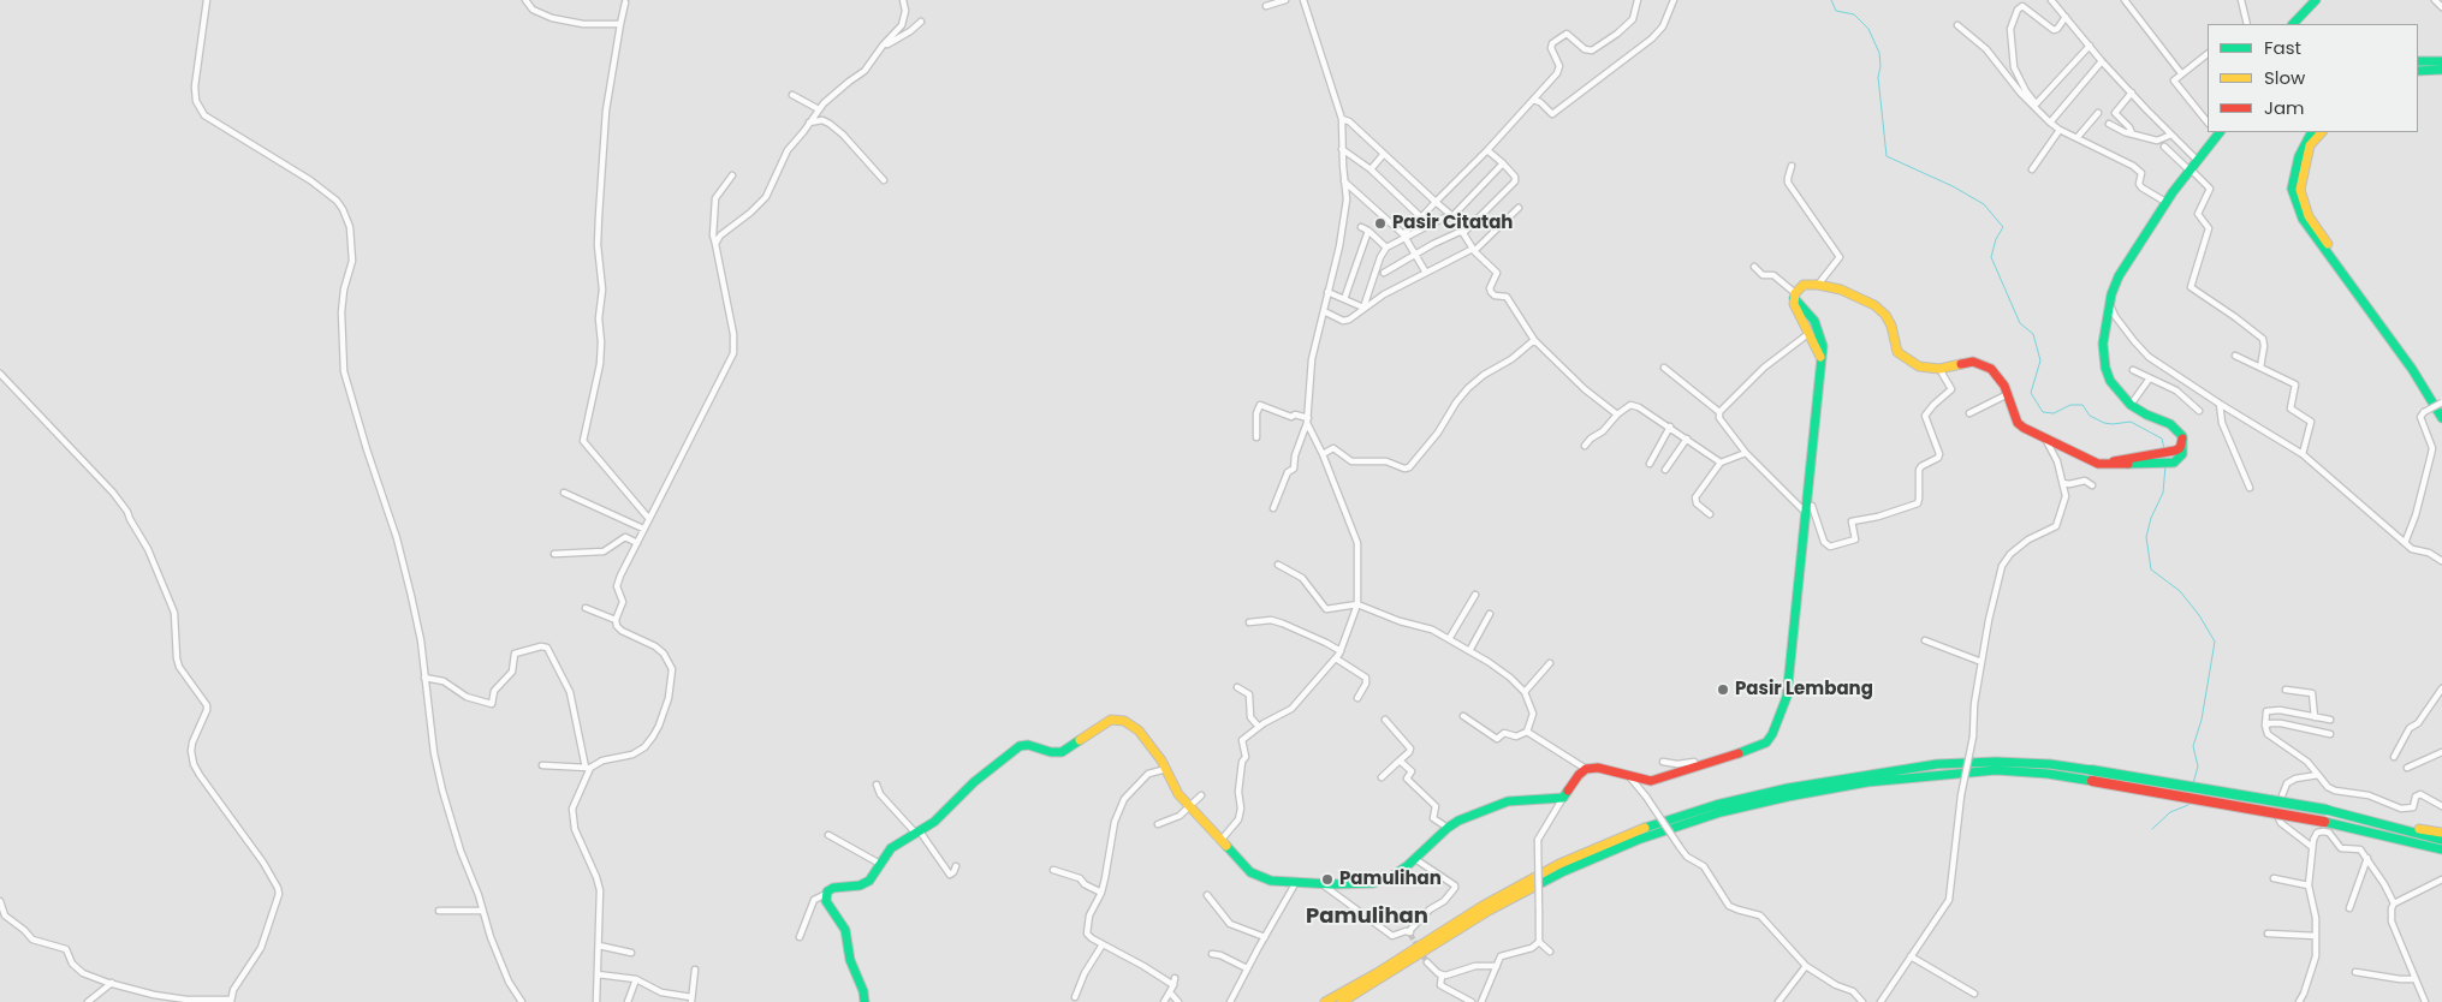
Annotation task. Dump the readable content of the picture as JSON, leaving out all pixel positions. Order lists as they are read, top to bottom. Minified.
{"districts":["Pamulihan"],"places":["Pasir Citatah","Pasir Lembang","Pamulihan"],"legend":["Fast","Slow","Jam"]}
